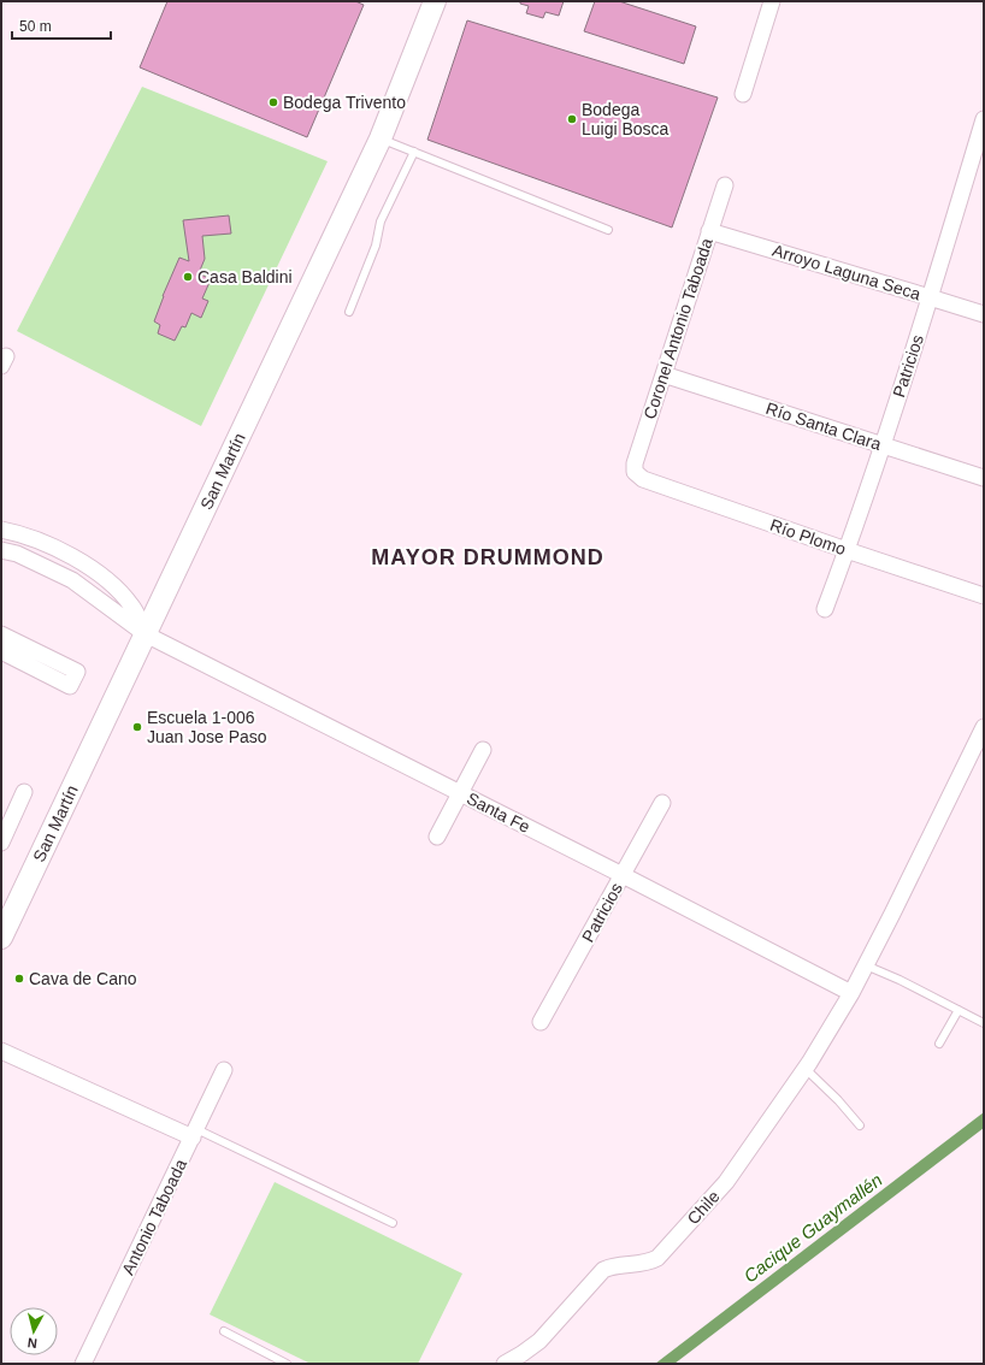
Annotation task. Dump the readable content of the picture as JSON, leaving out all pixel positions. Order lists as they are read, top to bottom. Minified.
{"streets":{"main road":["San Martín"],"street":["Arroyo Laguna Seca","Coronel Antonio Taboada","Patricios","Río Santa Clara","Río Plomo","Santa Fe","Chile","Antonio Taboada"]},"crossings":[["Arroyo Laguna Seca","Coronel Antonio Taboada"],["Arroyo Laguna Seca","Patricios"],["Coronel Antonio Taboada","Río Santa Clara"],["Coronel Antonio Taboada","Río Plomo"],["Patricios","Río Santa Clara"],["Patricios","Río Plomo"],["Patricios","Santa Fe"],["San Martín","Santa Fe"],["Santa Fe","Chile"]],"districts":["MAYOR DRUMMOND"],"water":["Cacique Guaymallén"],"places":["Bodega Trivento","Bodega Luigi Bosca","Casa Baldini","Escuela 1-006 Juan Jose Paso","Cava de Cano"],"scale_bar":"50 m","north":"bottom"}
